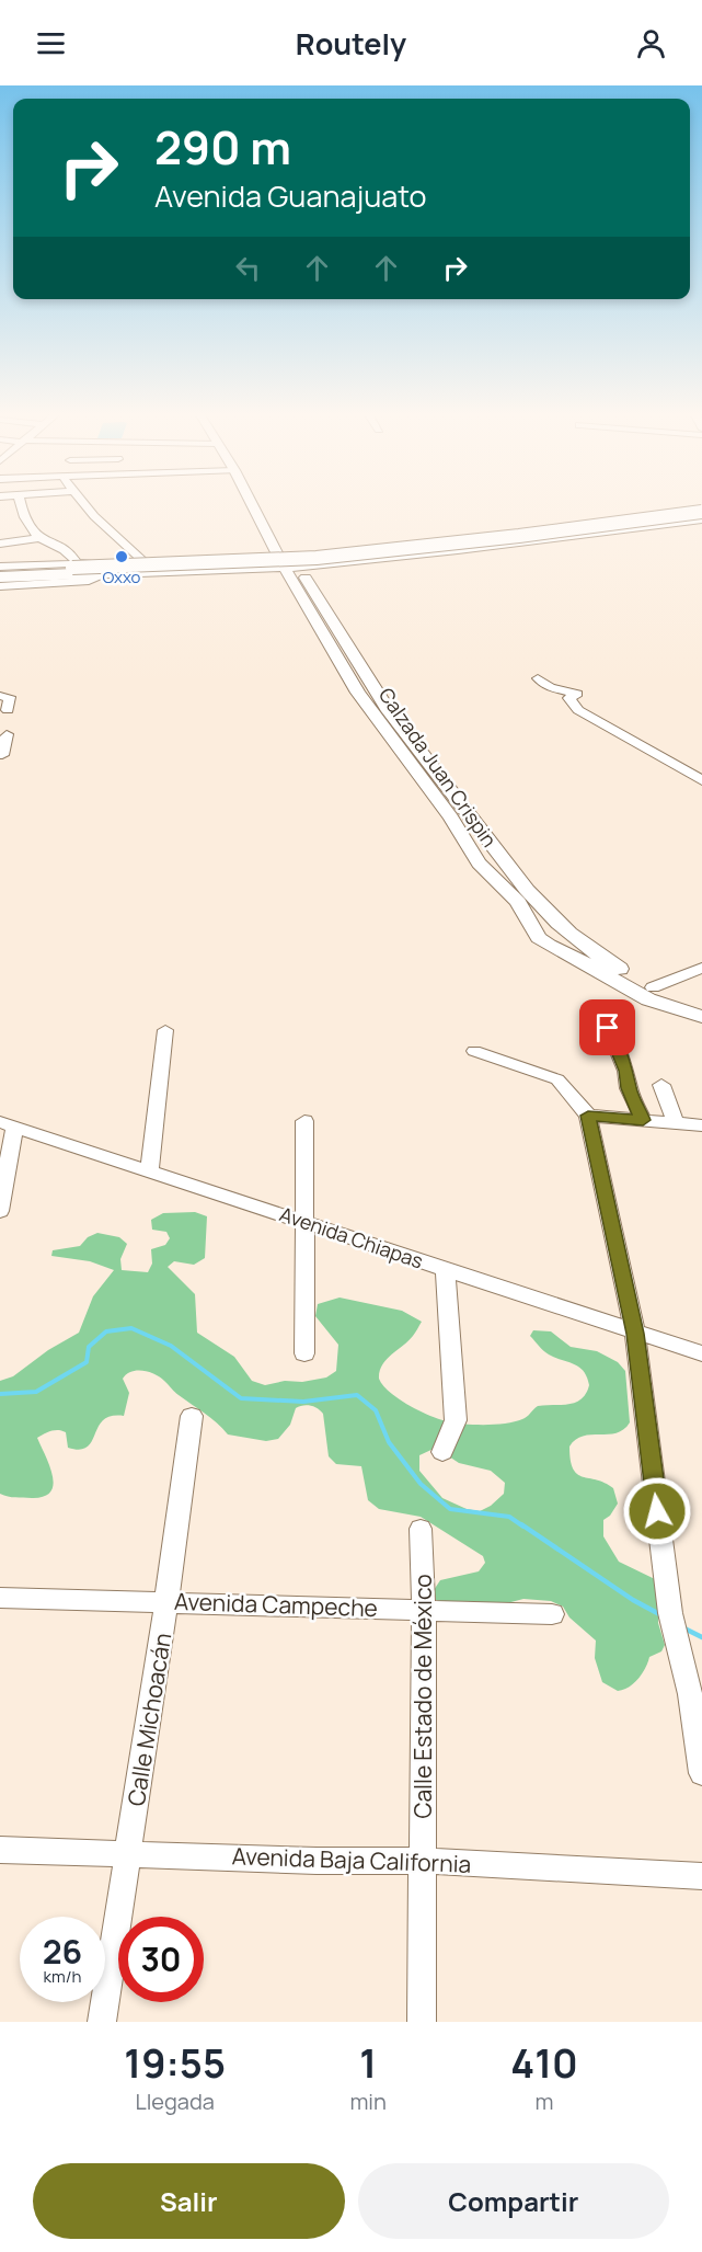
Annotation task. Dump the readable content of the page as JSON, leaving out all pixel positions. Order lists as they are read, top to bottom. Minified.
{"streets":{"main road":["Calzada Juan Crispin"],"street":["Avenida Chiapas","Avenida Campeche","Calle Estado de México","Calle Michoacán","Avenida Baja California"]},"crossings":[["Avenida Campeche","Calle Estado de México"],["Avenida Campeche","Calle Michoacán"],["Calle Estado de México","Avenida Baja California"],["Calle Michoacán","Avenida Baja California"]],"places":["Oxxo"],"page":{"header":"Routely","turn":["290 m","Avenida Guanajuato"],"speed":"26 km/h","limit":"30","eta":["19:55","Llegada","1","min","410","m"],"buttons":["Salir","Compartir"]}}
